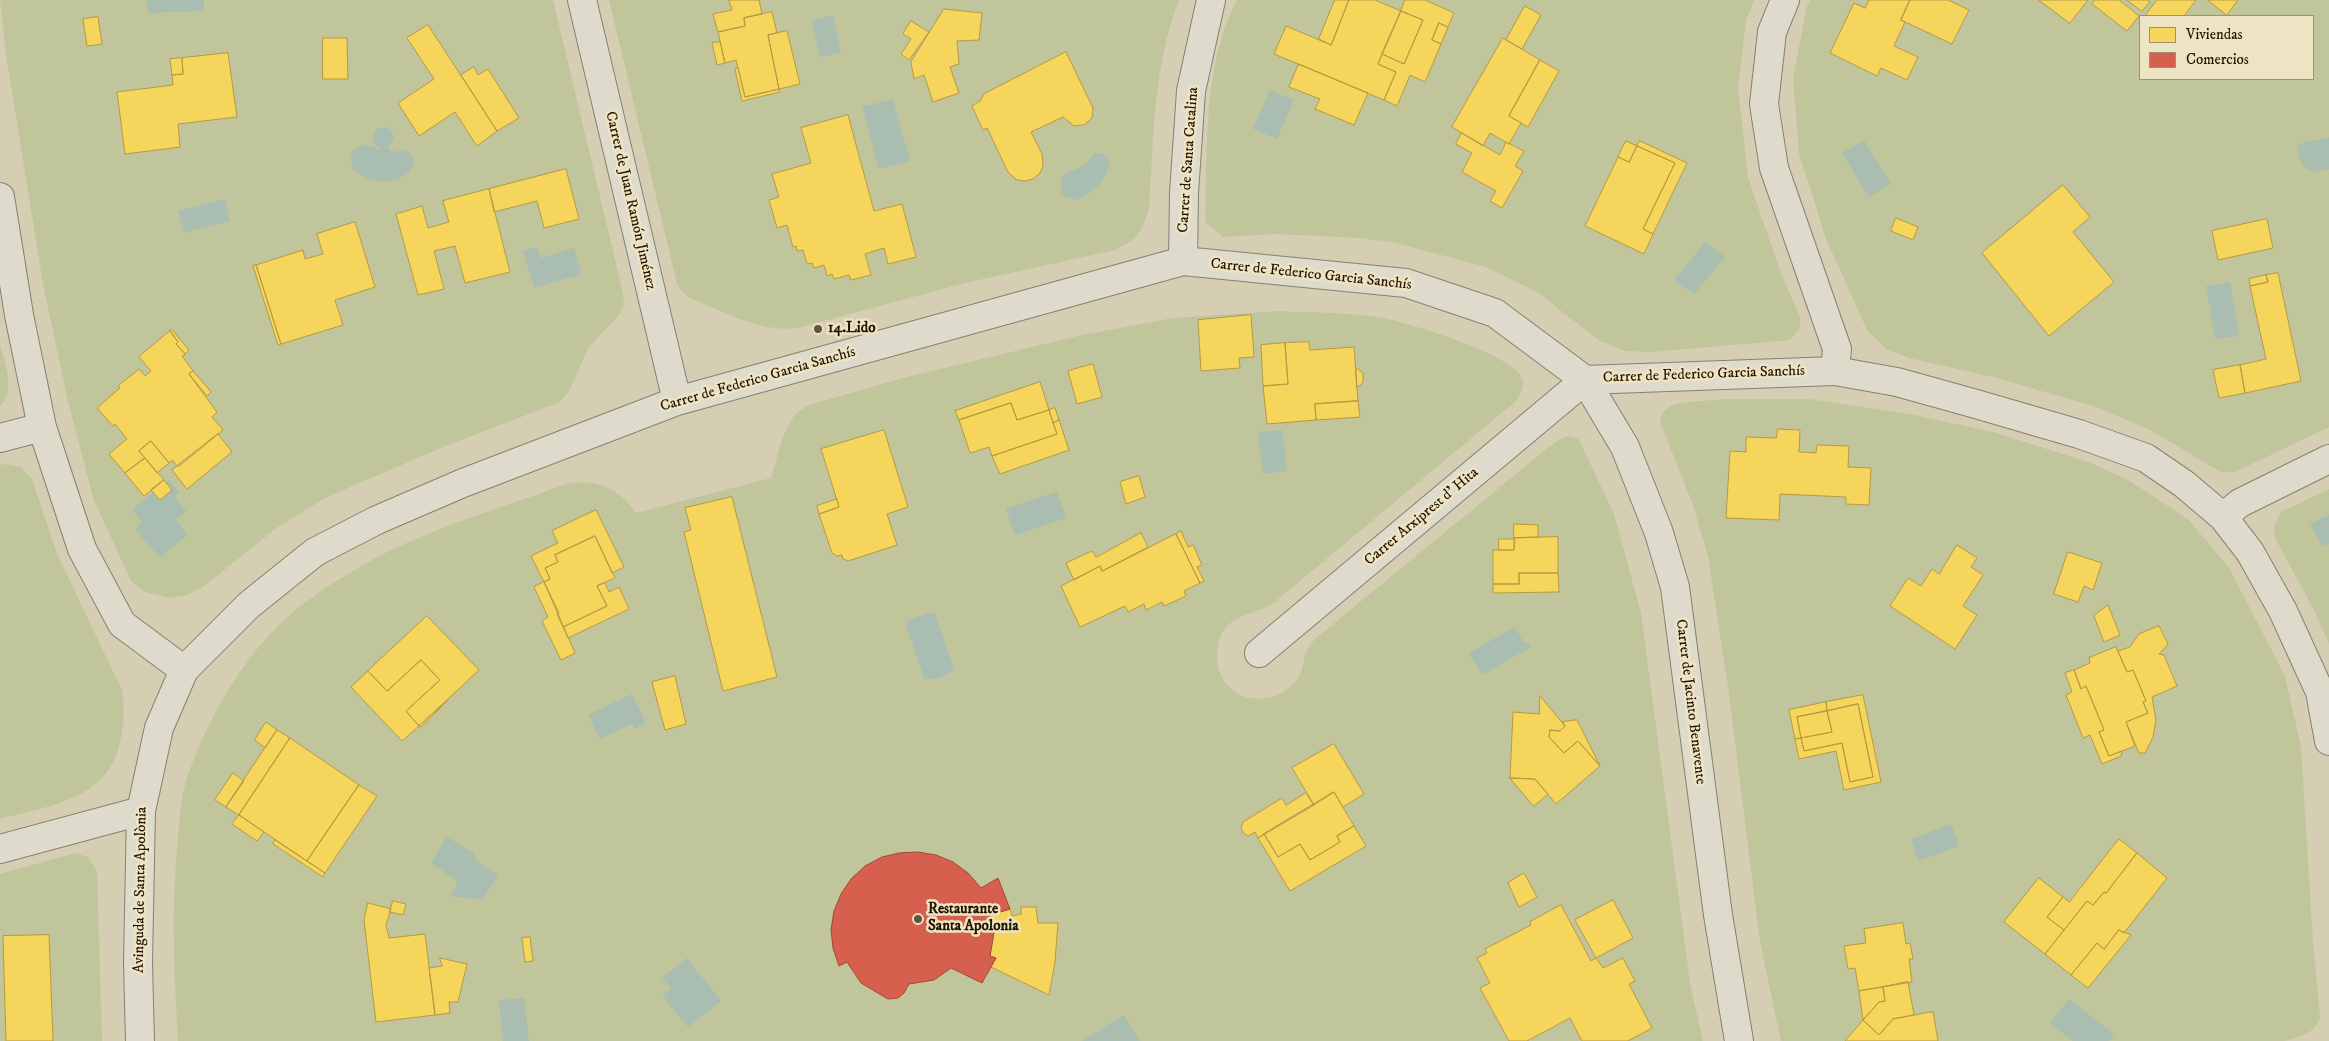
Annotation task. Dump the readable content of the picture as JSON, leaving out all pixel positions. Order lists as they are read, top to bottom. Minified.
{"streets":{"street":["Carrer de Santa Catalina","Carrer de Juan Ramón Jiménez","Carrer de Federico Garcia Sanchís","Carrer Arxiprest d' Hita","Carrer de Jacinto Benavente","Avinguda de Santa Apolònia"]},"crossings":[["Carrer de Santa Catalina","Carrer de Federico Garcia Sanchís"],["Carrer de Juan Ramón Jiménez","Carrer de Federico Garcia Sanchís"],["Carrer de Federico Garcia Sanchís","Carrer Arxiprest d' Hita"],["Carrer de Federico Garcia Sanchís","Carrer de Jacinto Benavente"],["Carrer de Federico Garcia Sanchís","Avinguda de Santa Apolònia"],["Carrer Arxiprest d' Hita","Carrer de Jacinto Benavente"]],"places":["14.Lido","Restaurante Santa Apolonia"],"legend":["Viviendas","Comercios"]}
